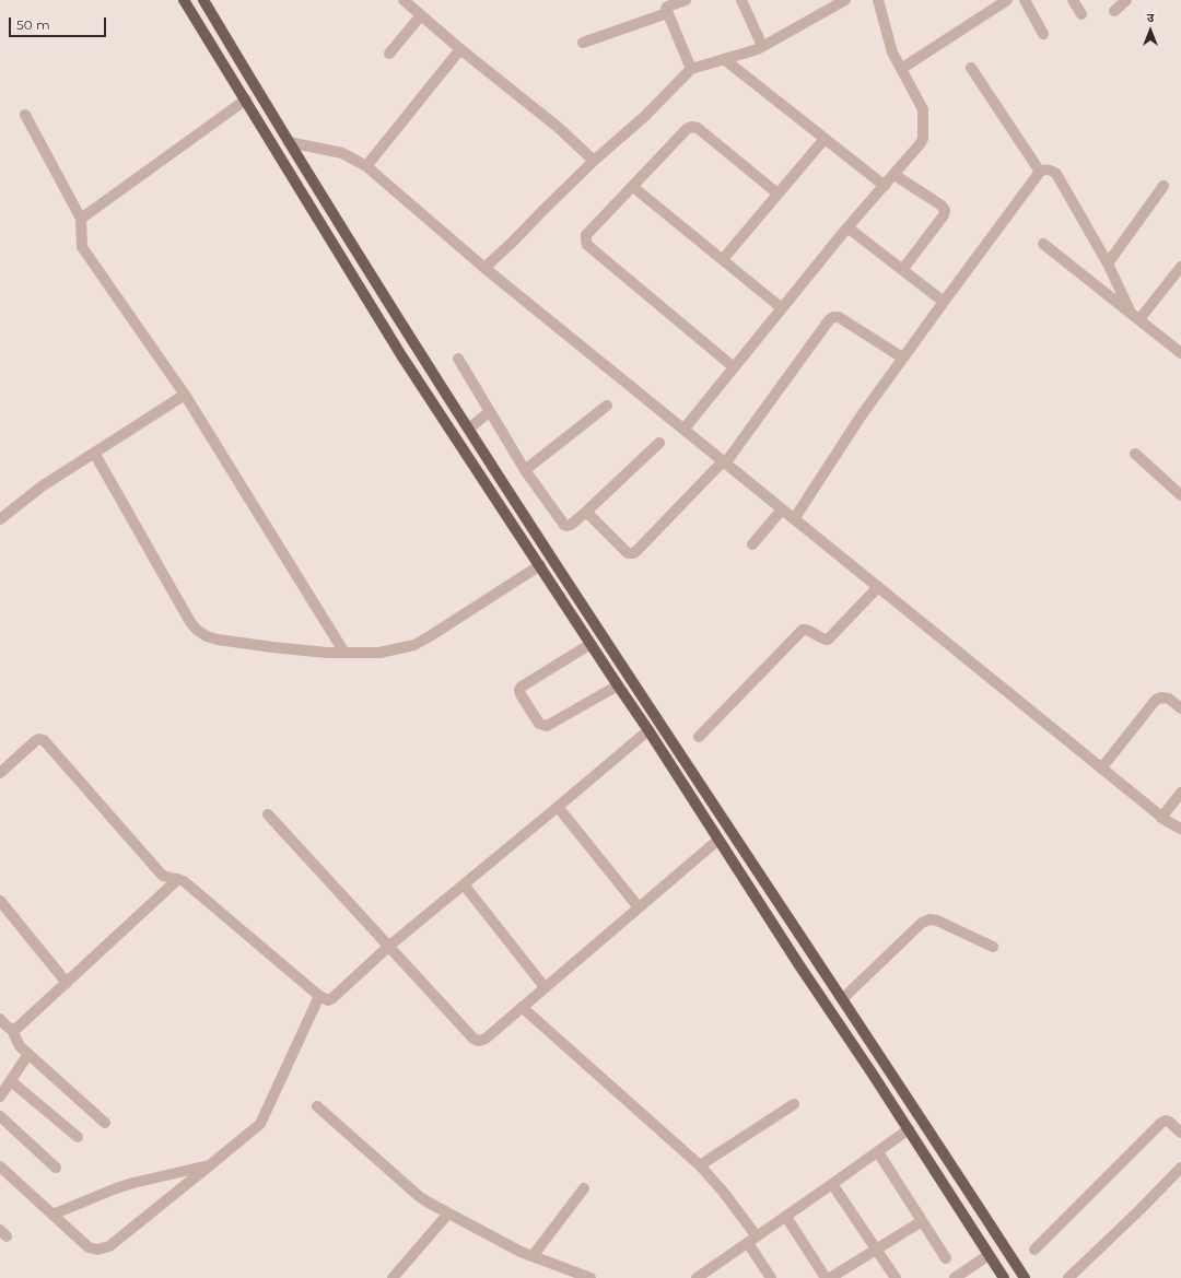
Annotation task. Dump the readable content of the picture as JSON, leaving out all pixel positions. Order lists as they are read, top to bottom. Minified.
{"scale_bar":"50 m","north":"top"}
